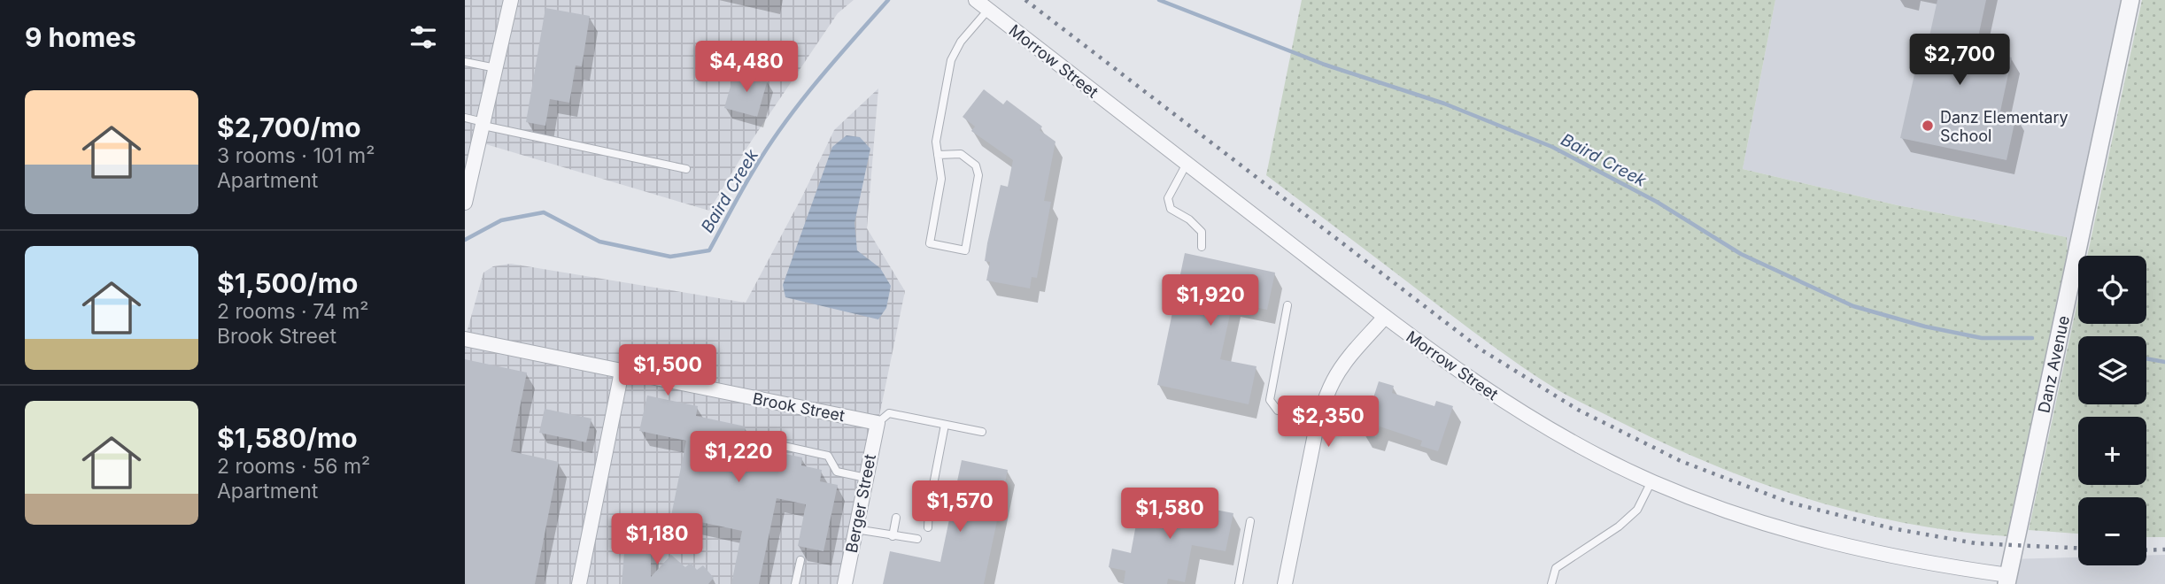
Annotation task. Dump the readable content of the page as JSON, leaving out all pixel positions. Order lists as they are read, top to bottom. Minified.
{"streets":{"street":["Morrow Street","Danz Avenue","Brook Street","Berger Street"]},"crossings":[["Morrow Street","Danz Avenue"],["Brook Street","Berger Street"]],"water":["Baird Creek"],"places":["Danz Elementary School"],"page":{"heading":"9 homes","price":["$2,700","$4,480","$1,920","$1,500","$2,350","$1,220","$1,570","$1,580","$1,180"],"list":[{"name":"$2,700/mo","note":"3 rooms · 101 m² · Apartment"},{"name":"$1,500/mo","note":"2 rooms · 74 m² · Brook Street"},{"name":"$1,580/mo","note":"2 rooms · 56 m² · Apartment"}],"map_buttons":["+","−"]}}
